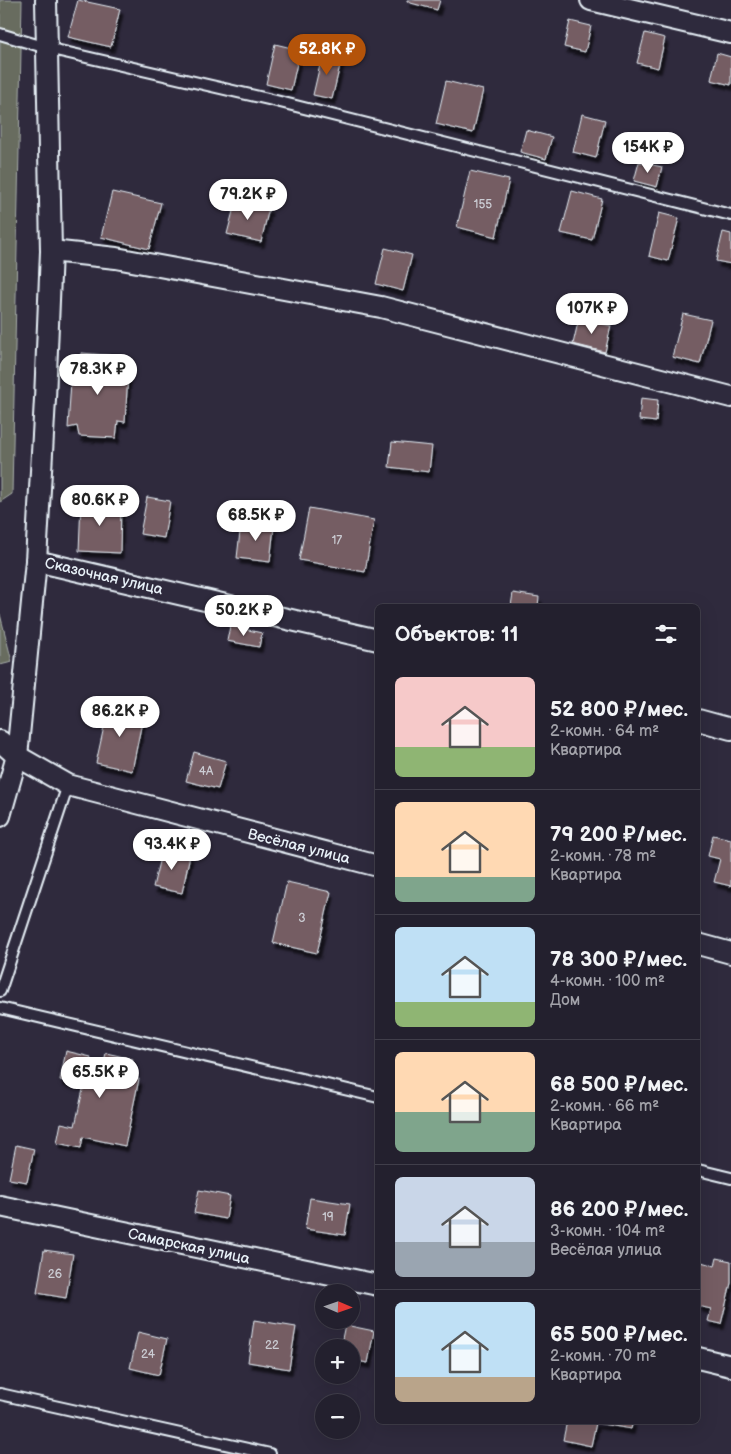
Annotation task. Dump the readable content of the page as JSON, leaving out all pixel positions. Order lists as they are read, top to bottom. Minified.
{"streets":{"street":["Сказочная улица","Весёлая улица","Самарская улица"]},"house_numbers":["155","17","4А","3","19","26","22","24"],"north":"right","page":{"price":["52.8K ₽","154K ₽","79.2K ₽","107K ₽","78.3K ₽","80.6K ₽","68.5K ₽","50.2K ₽","86.2K ₽","93.4K ₽","65.5K ₽"],"heading":"Объектов: 11","list":[{"name":"52 800 ₽/мес.","note":"2-комн. · 64 m² · Квартира"},{"name":"79 200 ₽/мес.","note":"2-комн. · 78 m² · Квартира"},{"name":"78 300 ₽/мес.","note":"4-комн. · 100 m² · Дом"},{"name":"68 500 ₽/мес.","note":"2-комн. · 66 m² · Квартира"},{"name":"86 200 ₽/мес.","note":"3-комн. · 104 m² · Весёлая улица"},{"name":"65 500 ₽/мес.","note":"2-комн. · 70 m² · Квартира"}],"map_buttons":["+","−"]}}
